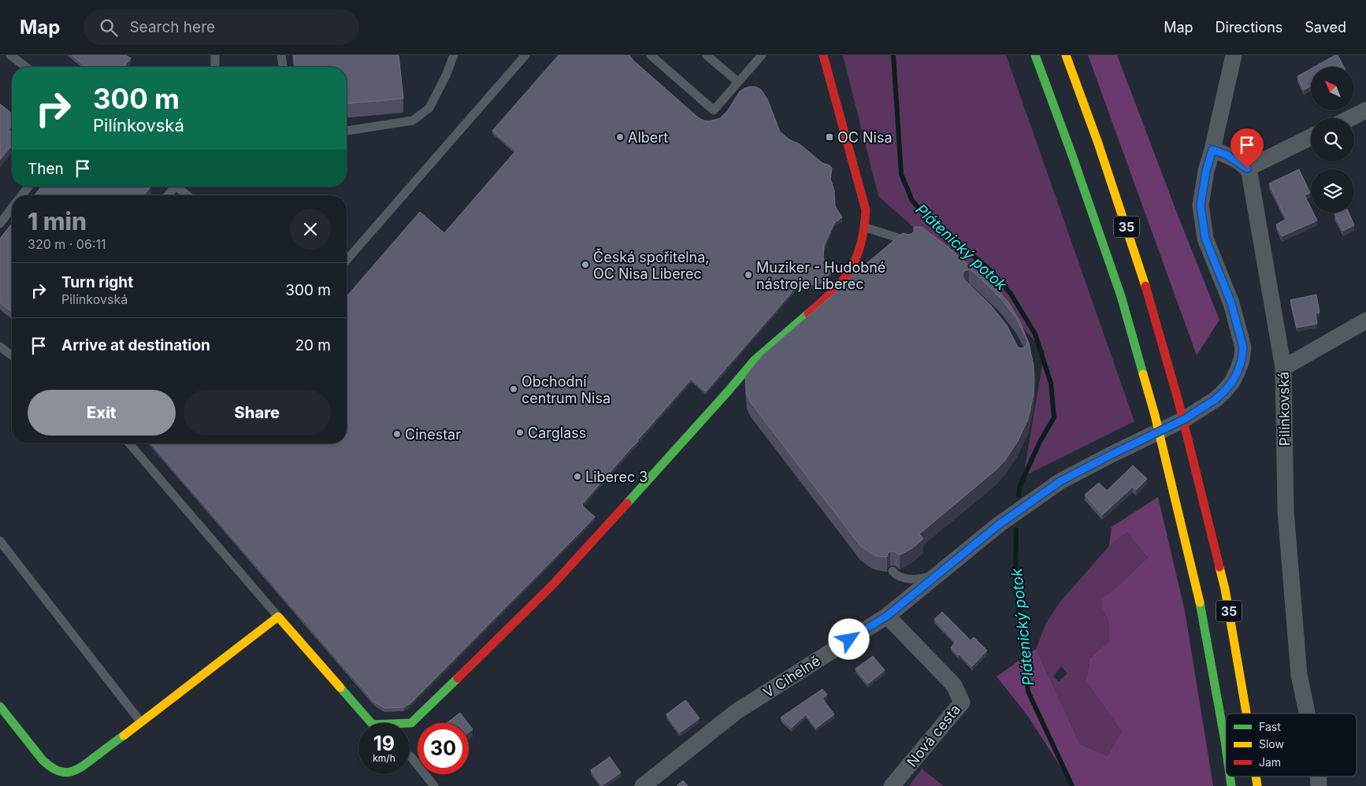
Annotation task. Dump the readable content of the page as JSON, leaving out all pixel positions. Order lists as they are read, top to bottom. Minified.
{"streets":{"main road":["35"],"street":["Pilínkovská","V Cihelně","Nová cesta"]},"crossings":[["V Cihelně","Nová cesta"]],"water":["Plátenický potok"],"places":{"other":["Albert","Česká spořitelna, OC Nisa Liberec","Muziker - Hudobné nástroje Liberec","Obchodní centrum Nisa","Carglass","Cinestar","Liberec 3"],"transit":["OC Nisa"]},"legend":["Fast","Slow","Jam"],"north":"top left","page":{"header":"Map","search":"Search here","nav":["Map","Directions","Saved"],"turn":["300 m","Pilínkovská"],"then":"Then","heading":["1 min","320 m · 06:11"],"list":[{"name":"Turn right","note":"Pilínkovská","value":"300 m"},{"name":"Arrive at destination","value":"20 m"}],"buttons":["Exit","Share"],"speed":"19 km/h","limit":"30"}}
